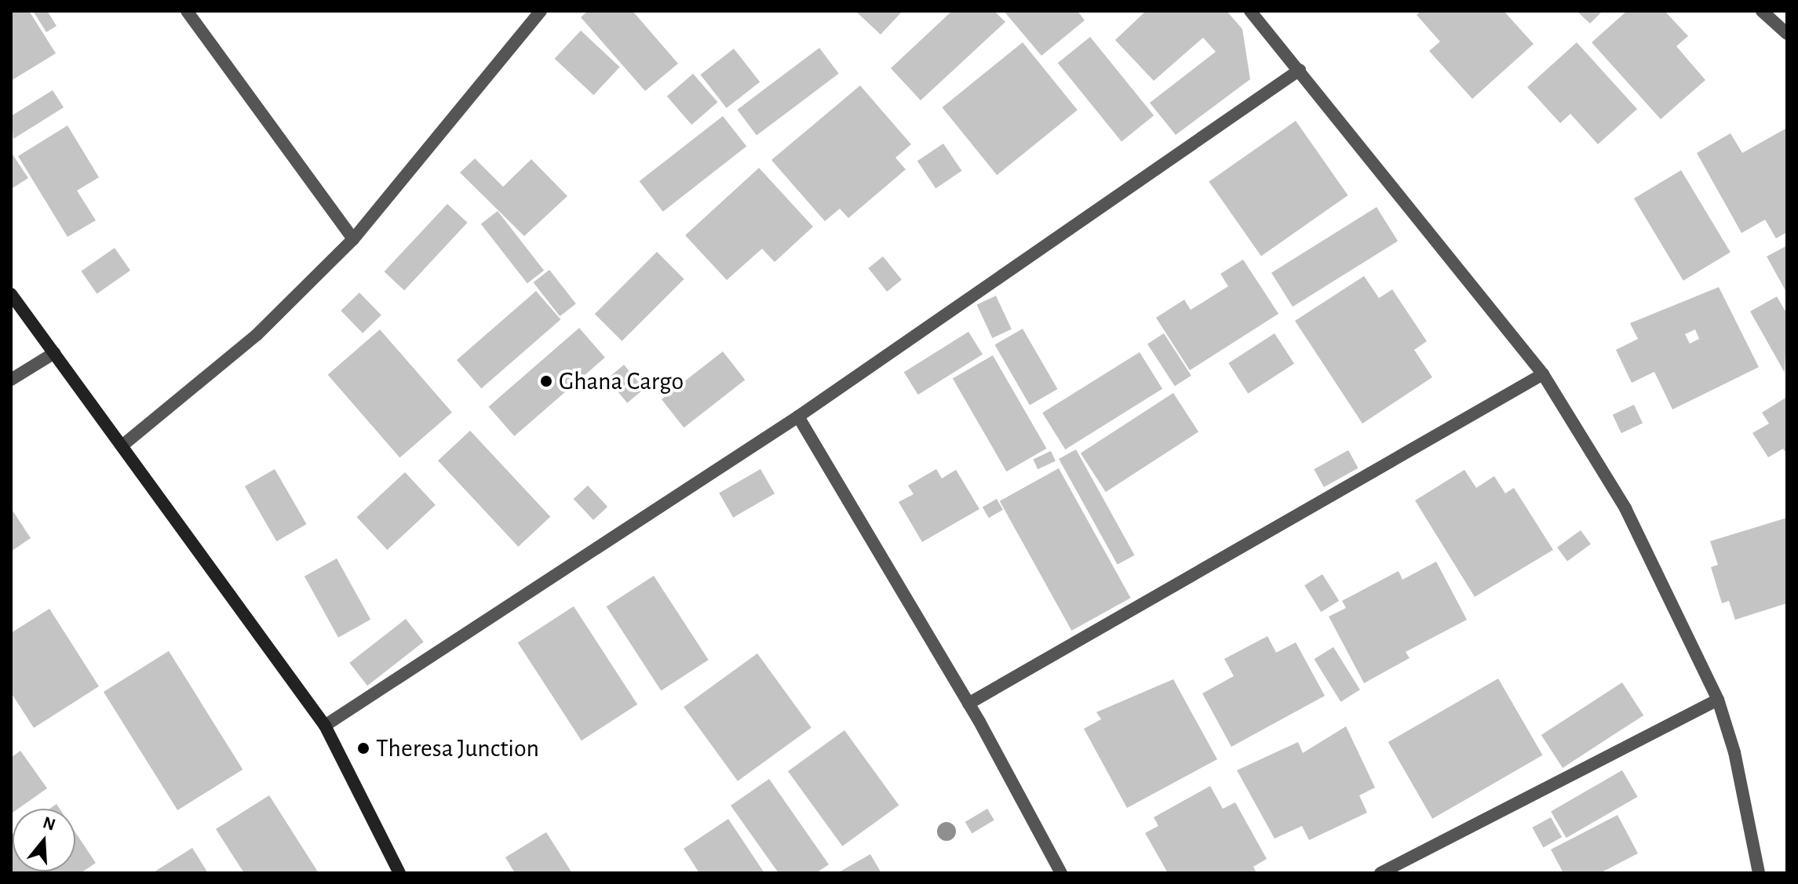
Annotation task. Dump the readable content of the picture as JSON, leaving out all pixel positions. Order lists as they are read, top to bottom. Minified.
{"places":["Ghana Cargo","Theresa Junction"],"north":"top"}
